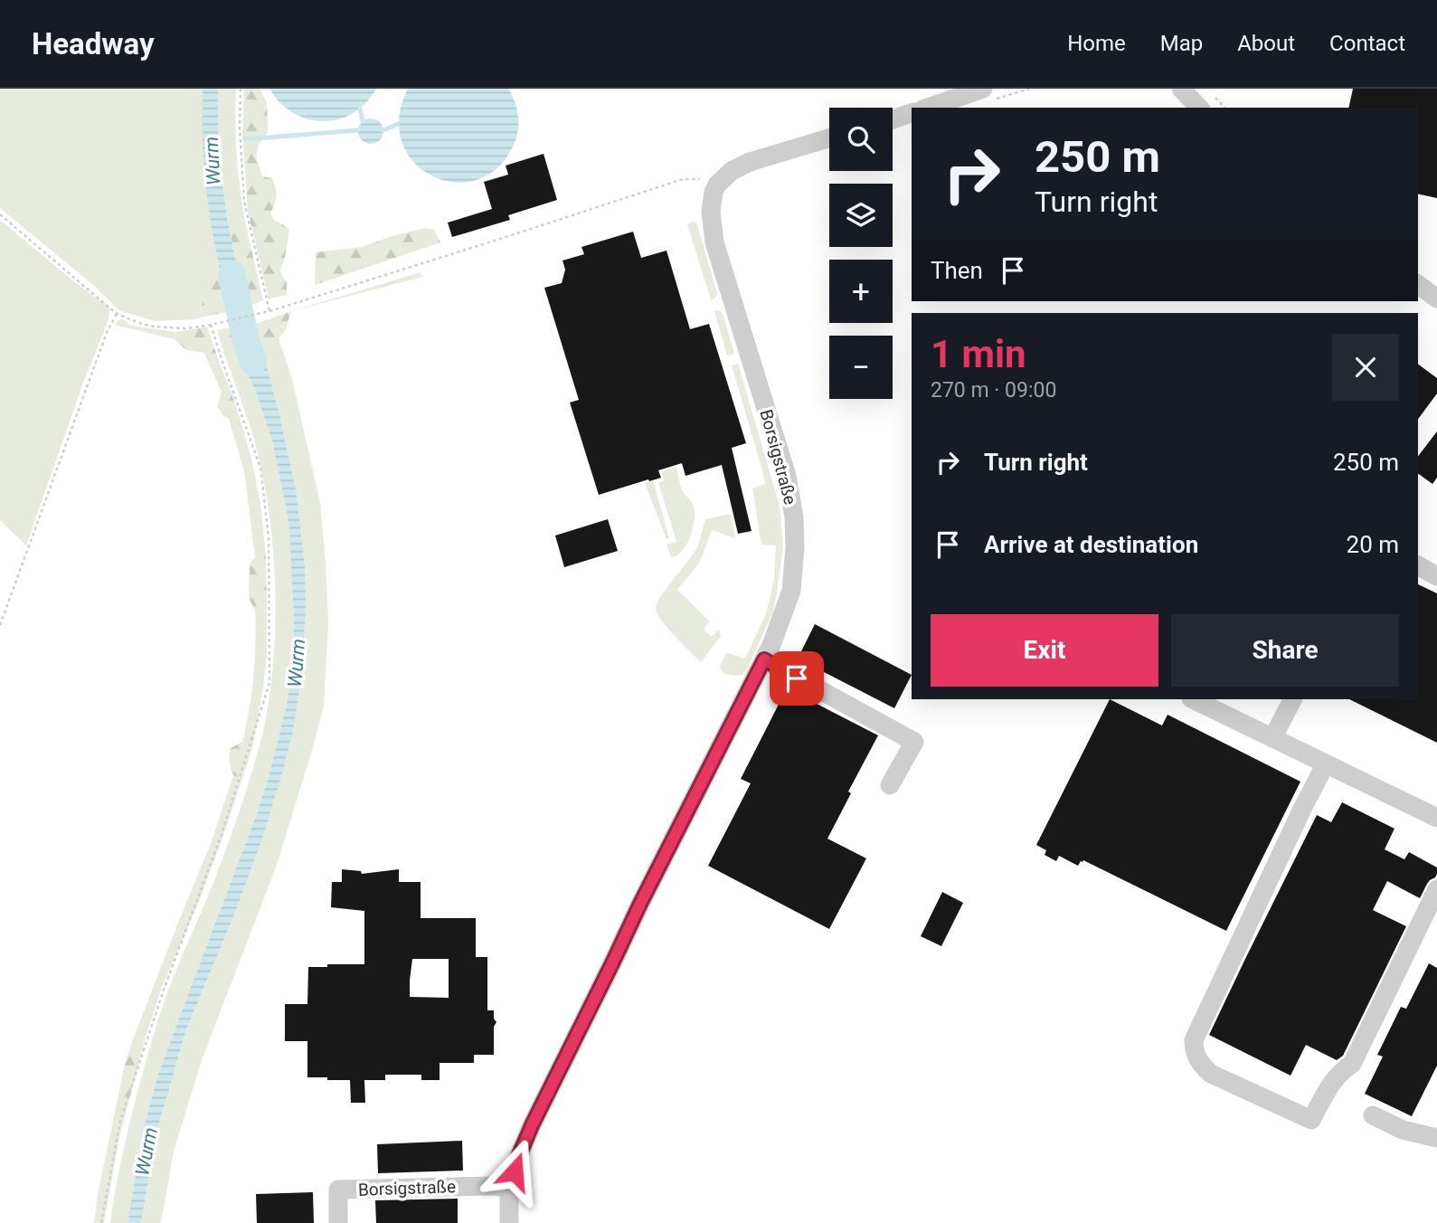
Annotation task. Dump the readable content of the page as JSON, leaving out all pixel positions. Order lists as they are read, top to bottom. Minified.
{"streets":{"street":["Borsigstraße"]},"water":["Wurm"],"page":{"header":"Headway","nav":["Home","Map","About","Contact"],"map_buttons":["+","−"],"turn":["250 m","Turn right"],"then":"Then","heading":["1 min","270 m · 09:00"],"list":[{"name":"Turn right","value":"250 m"},{"name":"Arrive at destination","value":"20 m"}],"buttons":["Exit","Share"]}}
